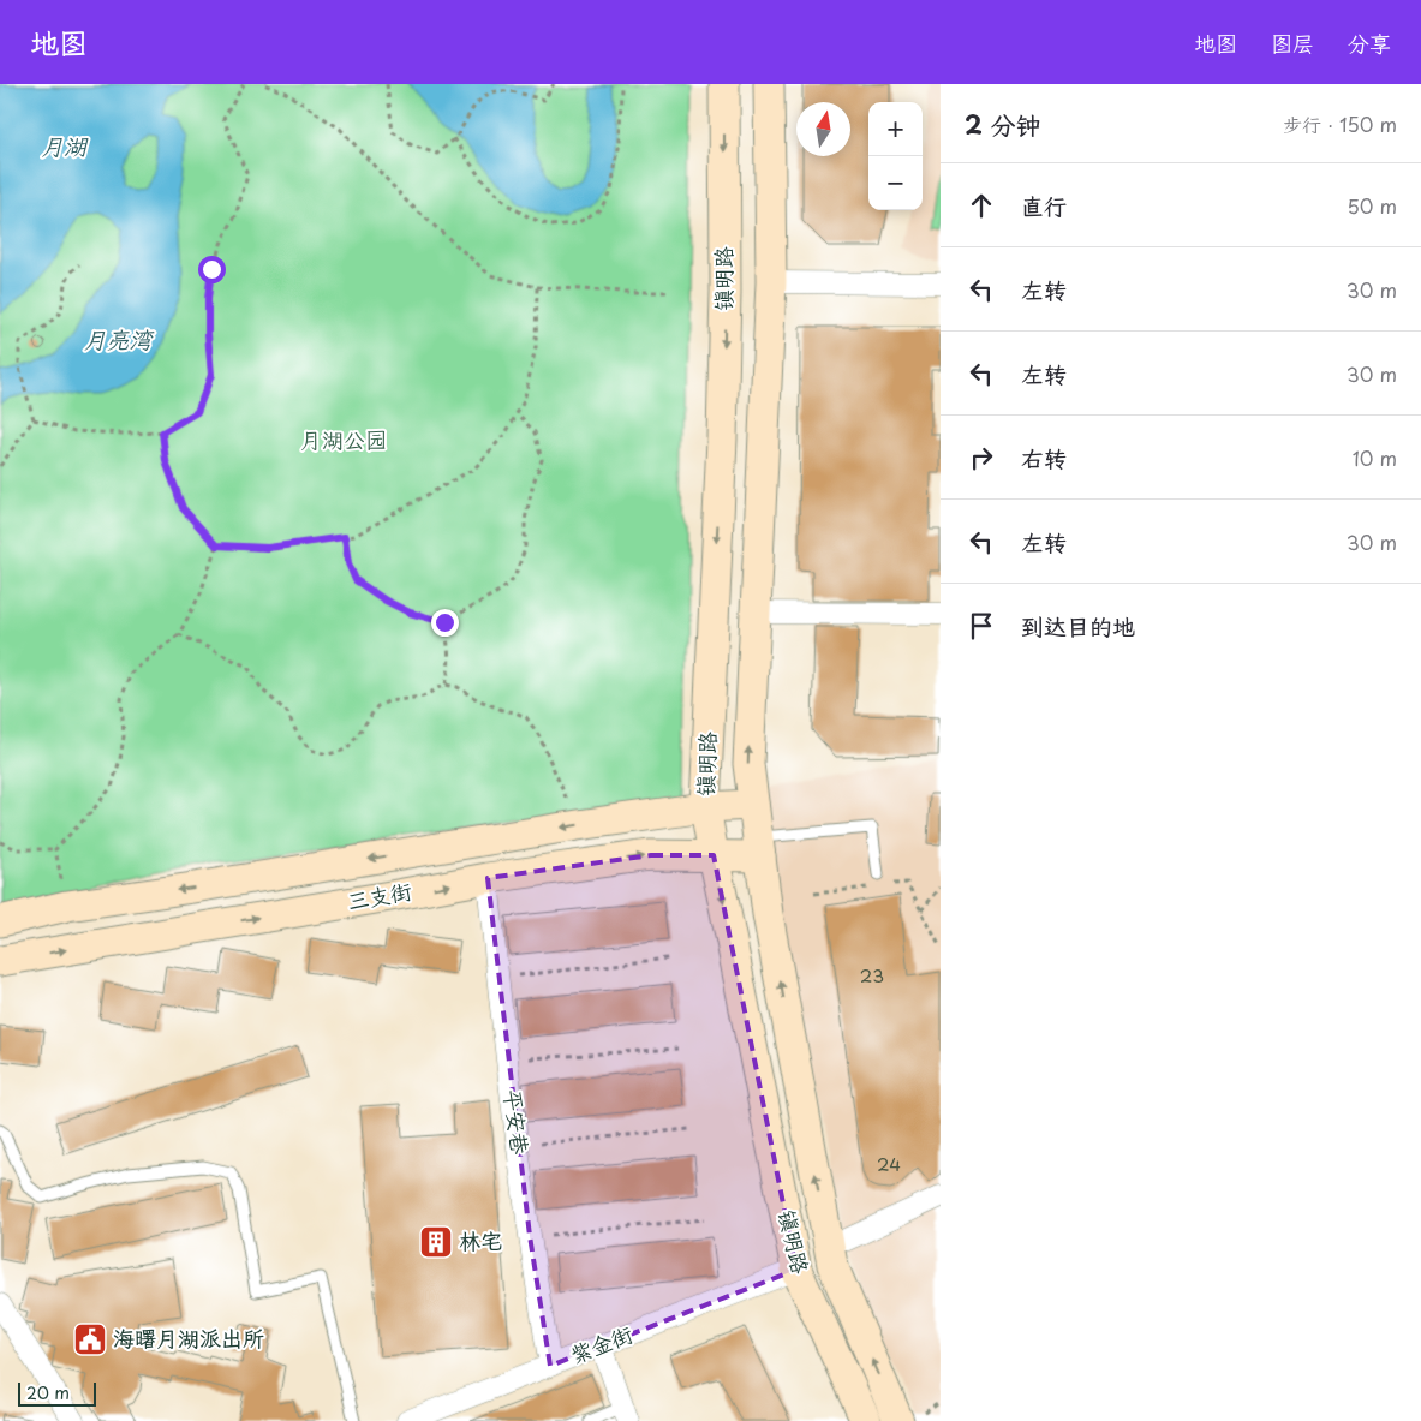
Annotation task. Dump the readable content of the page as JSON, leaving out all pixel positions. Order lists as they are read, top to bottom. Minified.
{"streets":{"main road":["镇明路","三支街"],"street":["平安巷","紫金街"]},"crossings":[["镇明路","三支街"],["镇明路","紫金街"],["三支街","平安巷"],["平安巷","紫金街"]],"water":["月湖","月亮湾"],"parks":["月湖公园"],"places":{"building":["林宅"],"public building":["海曙月湖派出所"]},"house_numbers":["23","24"],"scale_bar":"20 m","north":"top","page":{"header":"地图","nav":["地图","图层","分享"],"heading":["2 分钟","步行 · 150 m"],"map_buttons":["+","−"],"list":[["直行","50 m"],["左转","30 m"],["左转","30 m"],["右转","10 m"],["左转","30 m"],"到达目的地"],"scale":"20 m"}}
